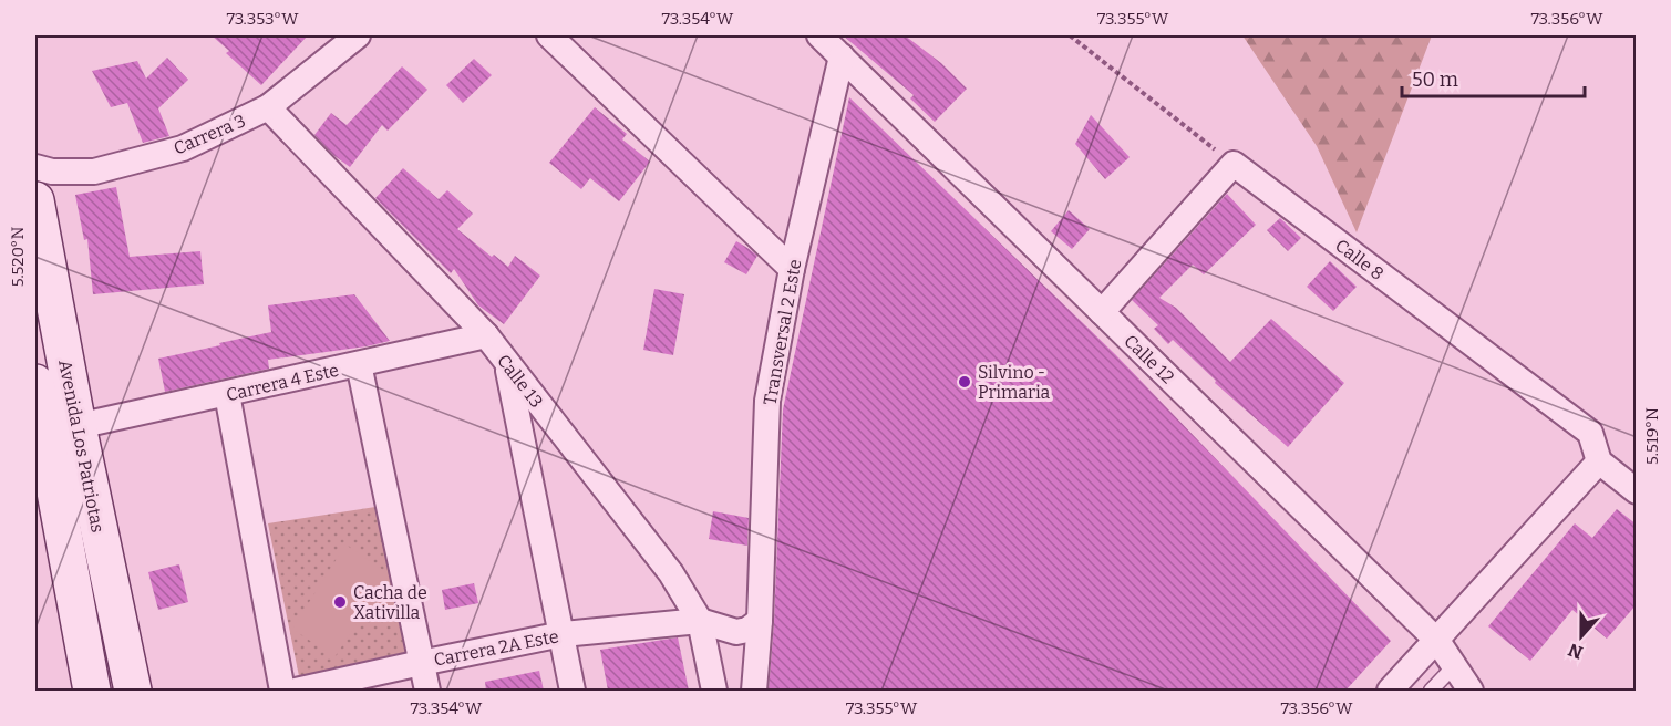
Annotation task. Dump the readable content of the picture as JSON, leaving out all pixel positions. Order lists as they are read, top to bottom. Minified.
{"streets":{"main road":["Avenida Los Patriotas"],"street":["Carrera 3","Calle 8","Transversal 2 Este","Calle 12","Calle 13","Carrera 4 Este","Carrera 2A Este"]},"crossings":[["Carrera 3","Calle 13"],["Transversal 2 Este","Calle 12"],["Calle 13","Carrera 4 Este"],["Calle 13","Carrera 2A Este"],["Carrera 4 Este","Avenida Los Patriotas"]],"places":["Silvino - Primaria","Cacha de Xativilla"],"scale_bar":"50 m","north":"bottom","coordinates":["73.353°W","73.354°W","73.355°W","73.356°W","5.520°N","5.519°N"]}
